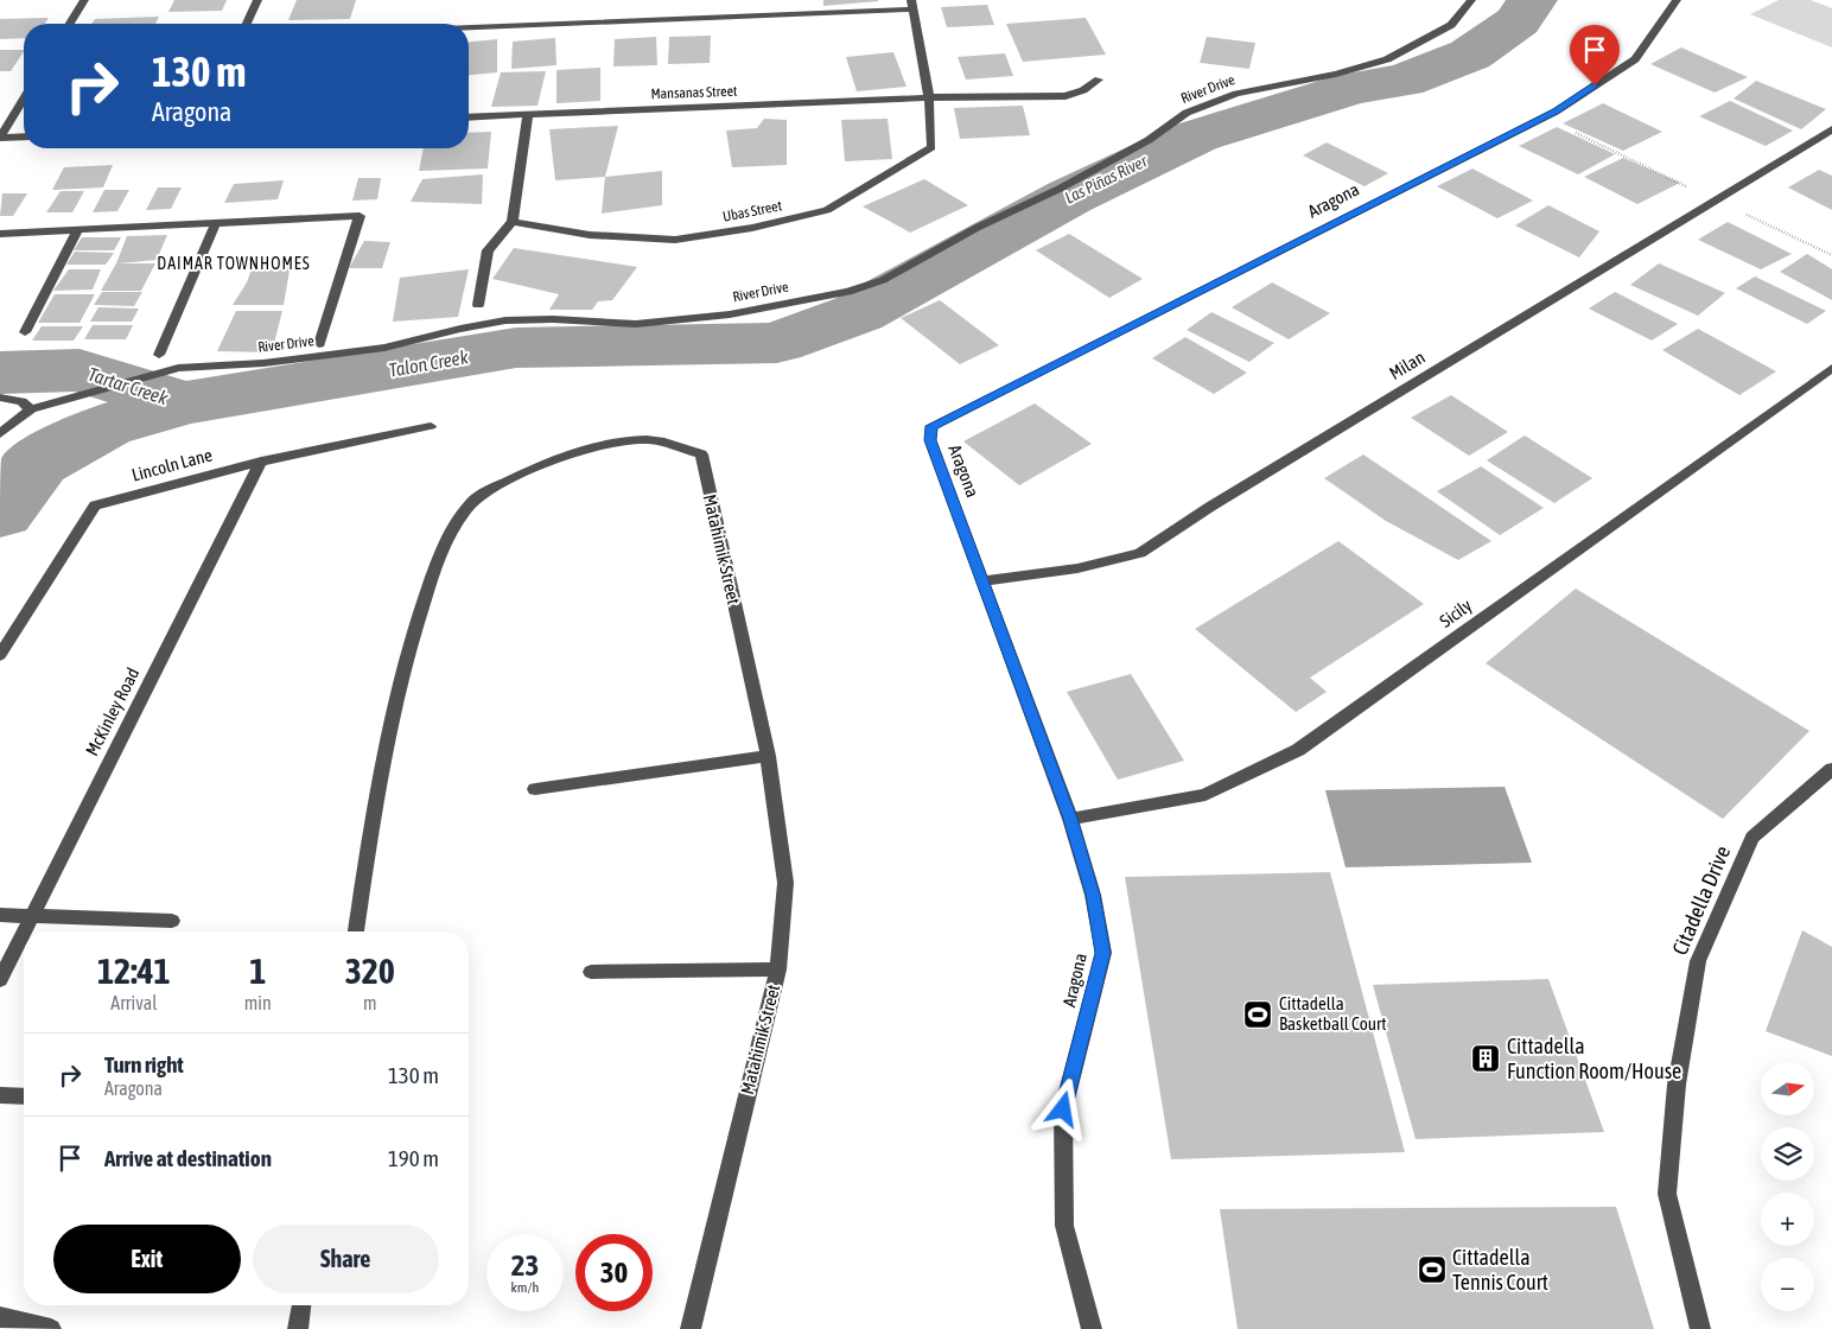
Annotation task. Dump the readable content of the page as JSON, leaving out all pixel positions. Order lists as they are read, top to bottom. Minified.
{"streets":{"street":["River Drive","Mansanas Street","Aragona","Ubas Street","Milan","Lincoln Lane","Matahimik Street","Sicily","McKinley Road","Citadella Drive"]},"crossings":[["Mansanas Street","Ubas Street"],["Aragona","Milan"],["Aragona","Sicily"],["Lincoln Lane","McKinley Road"]],"districts":["DAIMAR TOWNHOMES"],"water":["Las Piñas River","Talon Creek","Tartar Creek"],"places":{"sports":["Cittadella Basketball Court","Cittadella Tennis Court"],"building":["Cittadella Function Room/House"]},"north":"right","page":{"turn":["130 m","Aragona"],"eta":["12:41","Arrival","1","min","320","m"],"list":[{"name":"Turn right","note":"Aragona","value":"130 m"},{"name":"Arrive at destination","value":"190 m"}],"map_buttons":["+","−"],"buttons":["Exit","Share"],"speed":"23 km/h","limit":"30"}}
